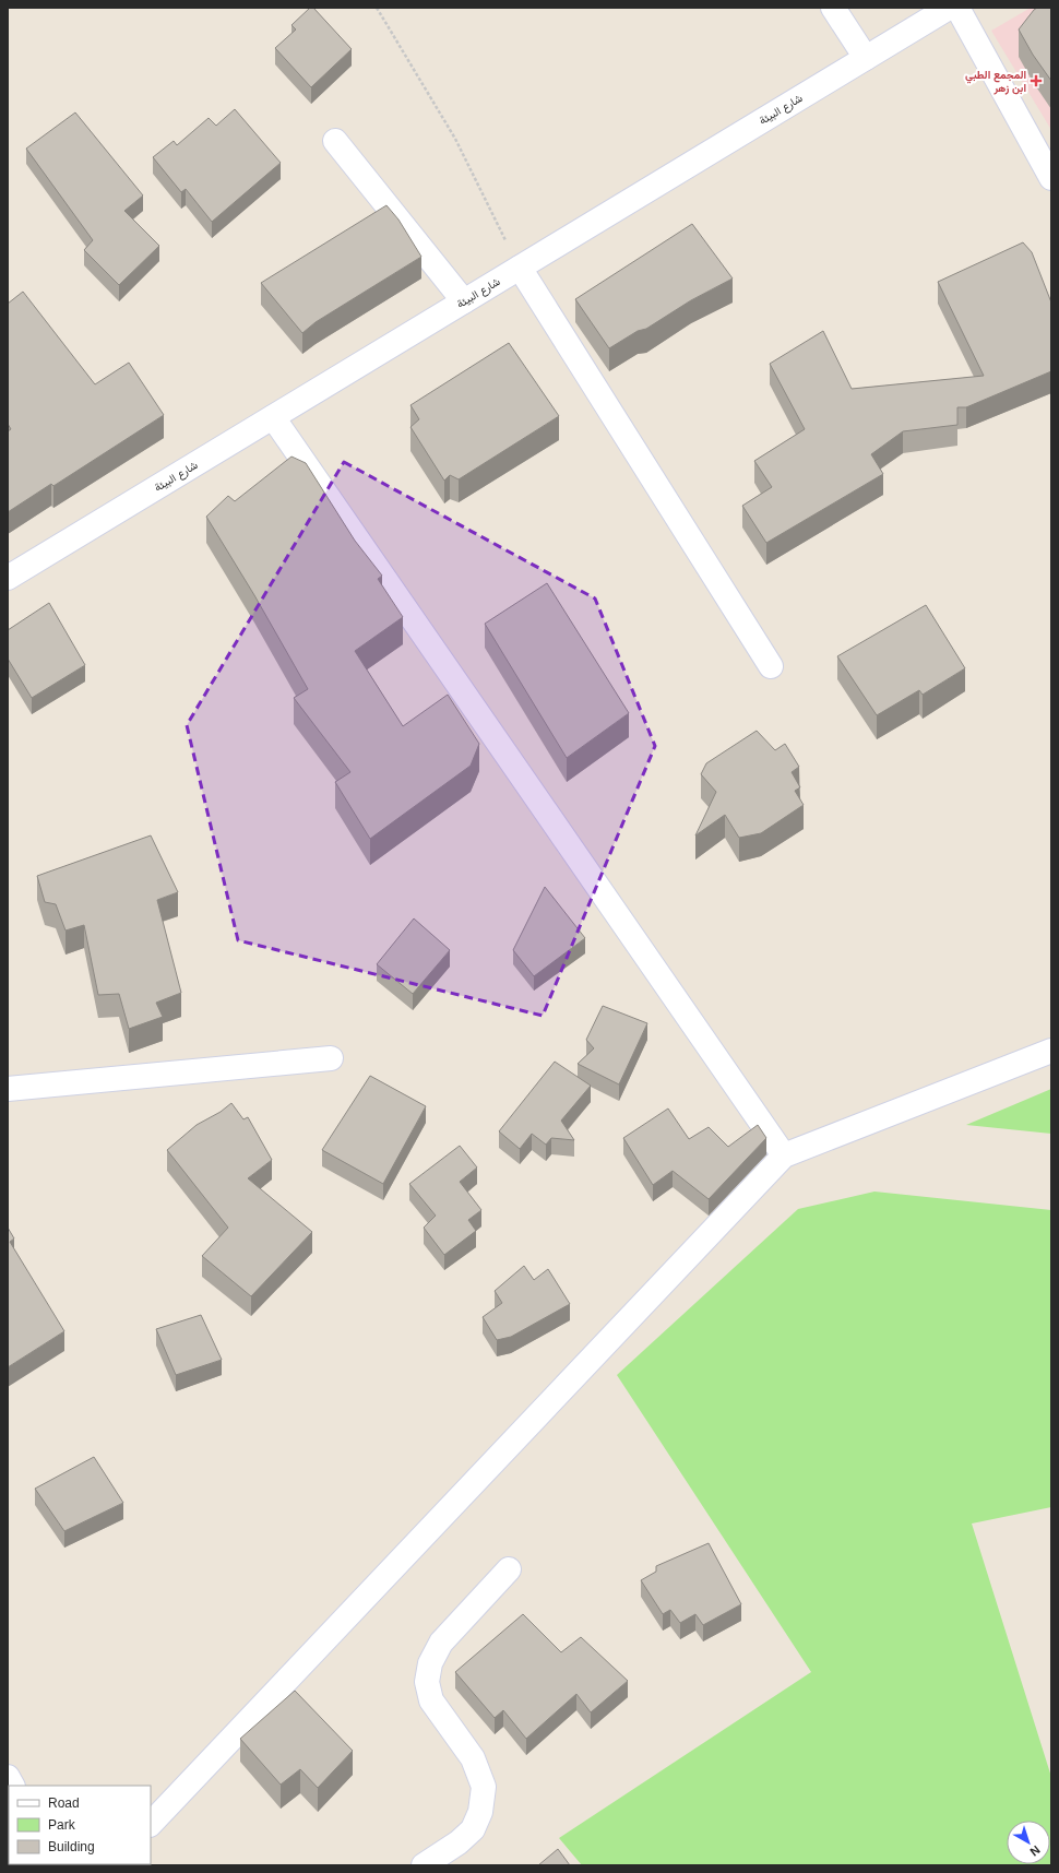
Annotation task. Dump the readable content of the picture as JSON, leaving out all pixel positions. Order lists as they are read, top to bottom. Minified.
{"streets":{"street":["شارع البيئة"]},"places":{"health":["المجمع الطبي ابن زهر"]},"legend":["Road","Park","Building"],"north":"bottom right"}
